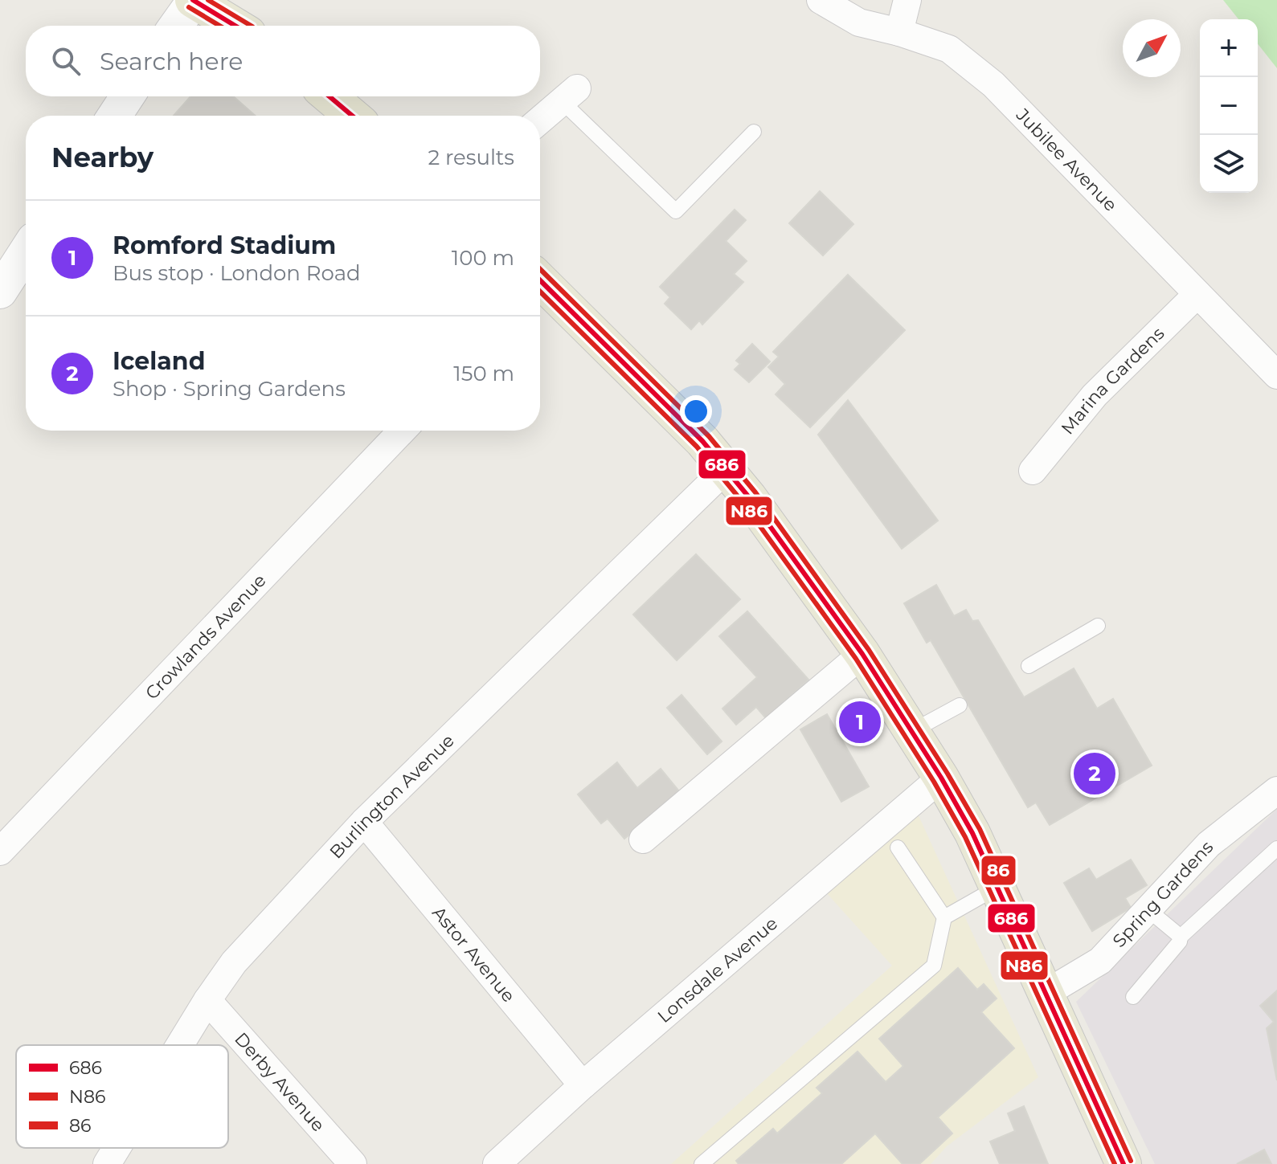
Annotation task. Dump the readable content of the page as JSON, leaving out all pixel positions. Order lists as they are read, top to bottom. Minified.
{"streets":{"street":["Jubilee Avenue","Marina Gardens","Crowlands Avenue","Burlington Avenue","Spring Gardens","Astor Avenue","Lonsdale Avenue","Derby Avenue"]},"crossings":[["Jubilee Avenue","Marina Gardens"],["Burlington Avenue","Astor Avenue"],["Burlington Avenue","Derby Avenue"],["Astor Avenue","Lonsdale Avenue"]],"lines":["transit line 686","transit line 86","transit line N86"],"legend":["686","N86","86"],"north":"top right","page":{"map_buttons":["+","−"],"search":"Search here","heading":["Nearby","2 results"],"list":[{"mark":"1","name":"Romford Stadium","note":"Bus stop · London Road","value":"100 m"},{"mark":"2","name":"Iceland","note":"Shop · Spring Gardens","value":"150 m"}],"pins":["1","2"]}}
